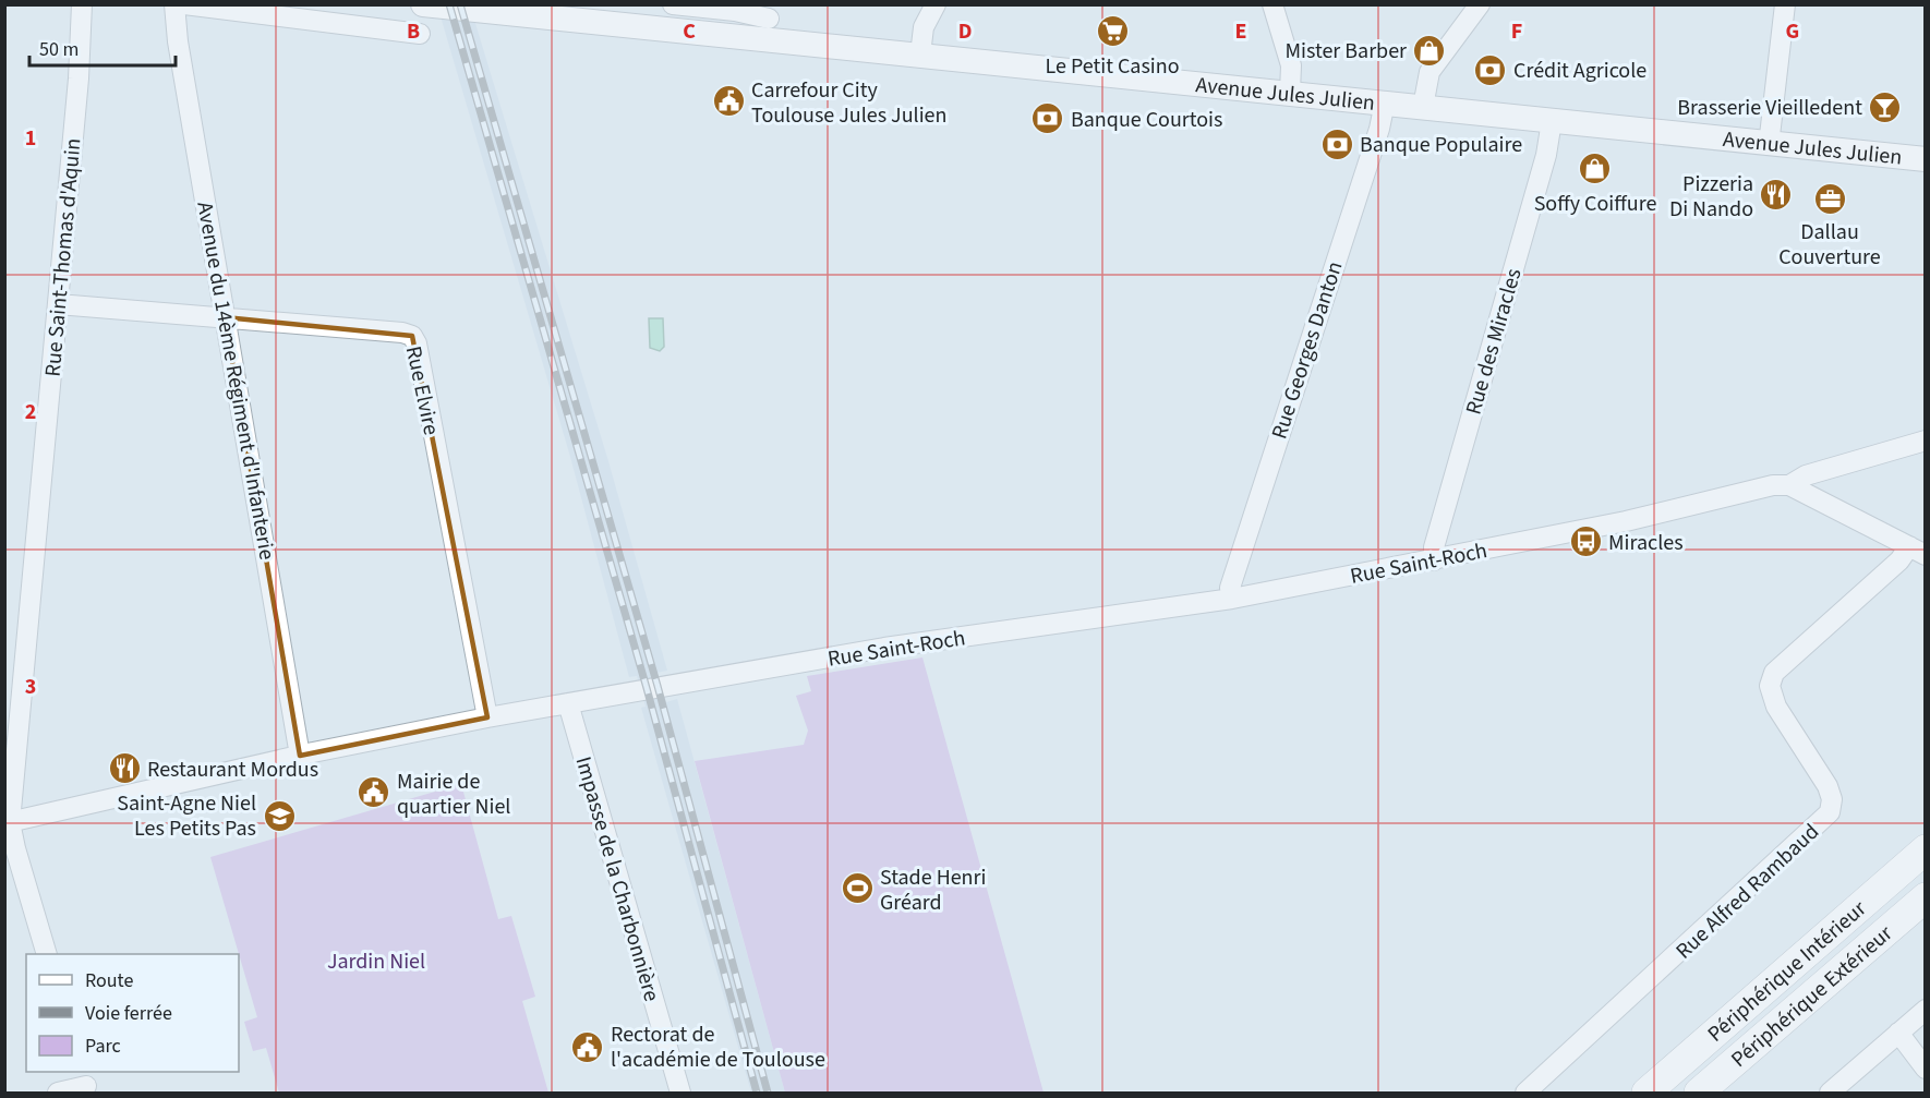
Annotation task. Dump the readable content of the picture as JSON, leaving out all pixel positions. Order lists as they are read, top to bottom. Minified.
{"streets":{"highway":["Périphérique Intérieur","Périphérique Extérieur"],"main road":["Avenue Jules Julien"],"street":["Rue Saint-Thomas d'Aquin","Rue des Miracles","Rue Georges Danton","Avenue du 14ème Régiment d'Infanterie","Rue Elvire","Rue Saint-Roch","Impasse de la Charbonnière","Rue Alfred Rambaud"]},"crossings":[["Avenue Jules Julien","Rue des Miracles"],["Avenue Jules Julien","Rue Georges Danton"],["Rue Saint-Thomas d'Aquin","Rue Elvire"],["Rue Saint-Thomas d'Aquin","Rue Saint-Roch"],["Rue des Miracles","Rue Saint-Roch"],["Rue Georges Danton","Rue Saint-Roch"],["Avenue du 14ème Régiment d'Infanterie","Rue Elvire"],["Avenue du 14ème Régiment d'Infanterie","Rue Saint-Roch"],["Rue Elvire","Rue Saint-Roch"],["Rue Saint-Roch","Impasse de la Charbonnière"]],"parks":["Jardin Niel"],"places":{"supermarket":["Le Petit Casino"],"shop":["Mister Barber","Soffy Coiffure"],"bank":["Crédit Agricole","Banque Courtois","Banque Populaire"],"public building":["Carrefour City Toulouse Jules Julien","Mairie de quartier Niel","Rectorat de l'académie de Toulouse"],"bar":["Brasserie Vieilledent"],"restaurant":["Pizzeria Di Nando","Restaurant Mordus"],"office":["Dallau Couverture"],"bus stop":["Miracles"],"school or university":["Saint-Agne Niel Les Petits Pas"],"sports":["Stade Henri Gréard"]},"legend":["Route","Voie ferrée","Parc"],"scale_bar":"50 m","grid":{"columns":["B","C","D","E","F","G"],"rows":["1","2","3"]}}
